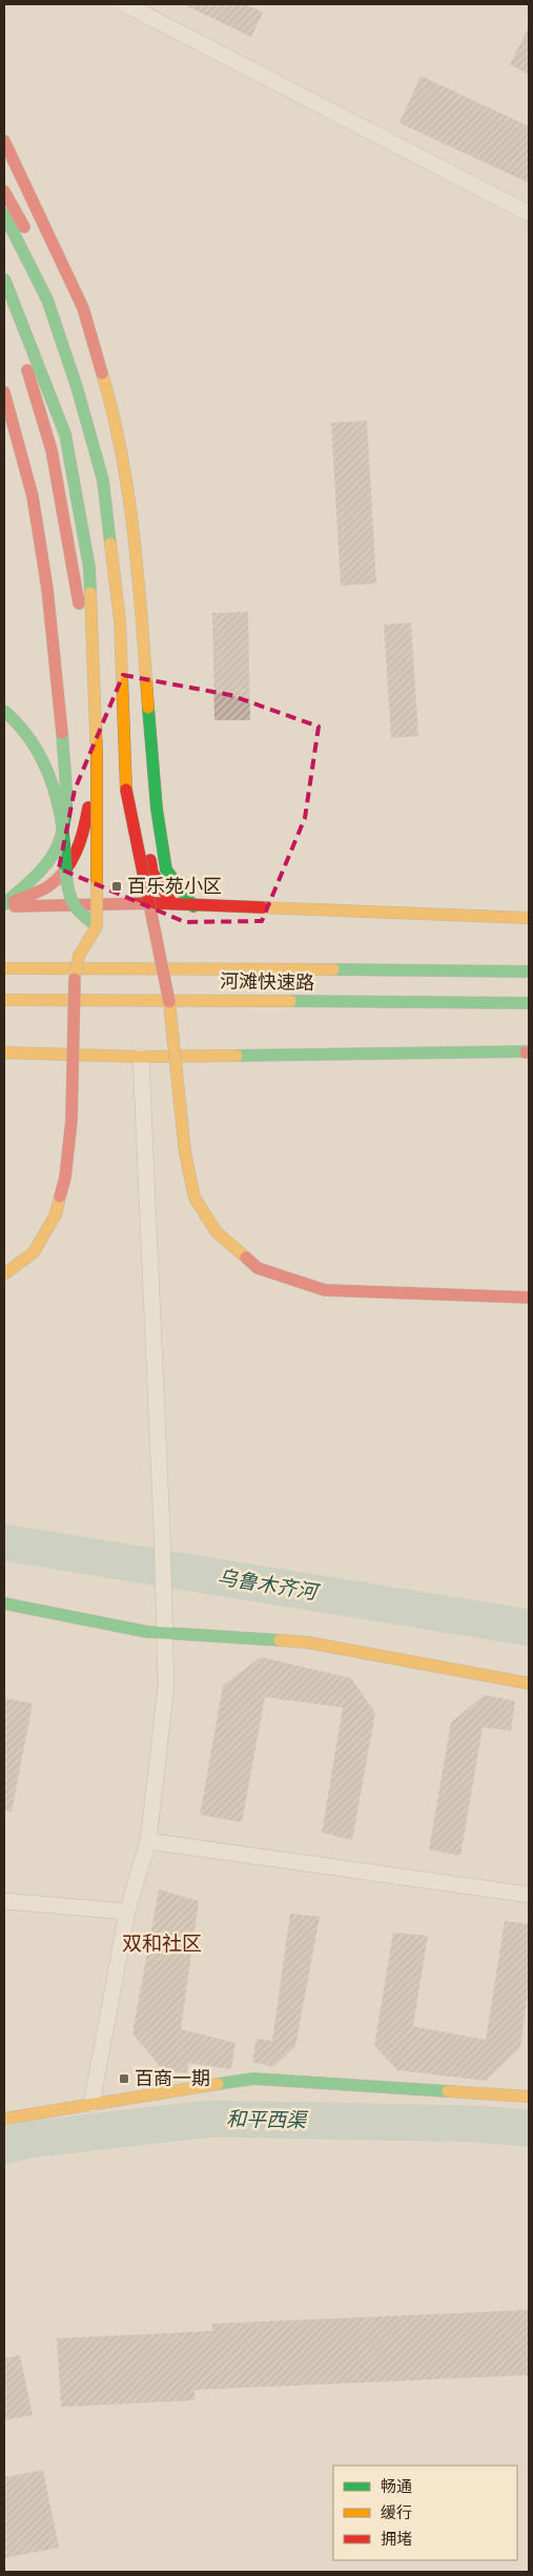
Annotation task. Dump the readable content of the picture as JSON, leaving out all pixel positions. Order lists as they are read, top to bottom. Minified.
{"streets":{"main road":["河滩快速路"]},"districts":["双和社区"],"water":["乌鲁木齐河","和平西渠"],"places":{"transit":["百乐苑小区","百商一期"]},"legend":["畅通","缓行","拥堵"]}
